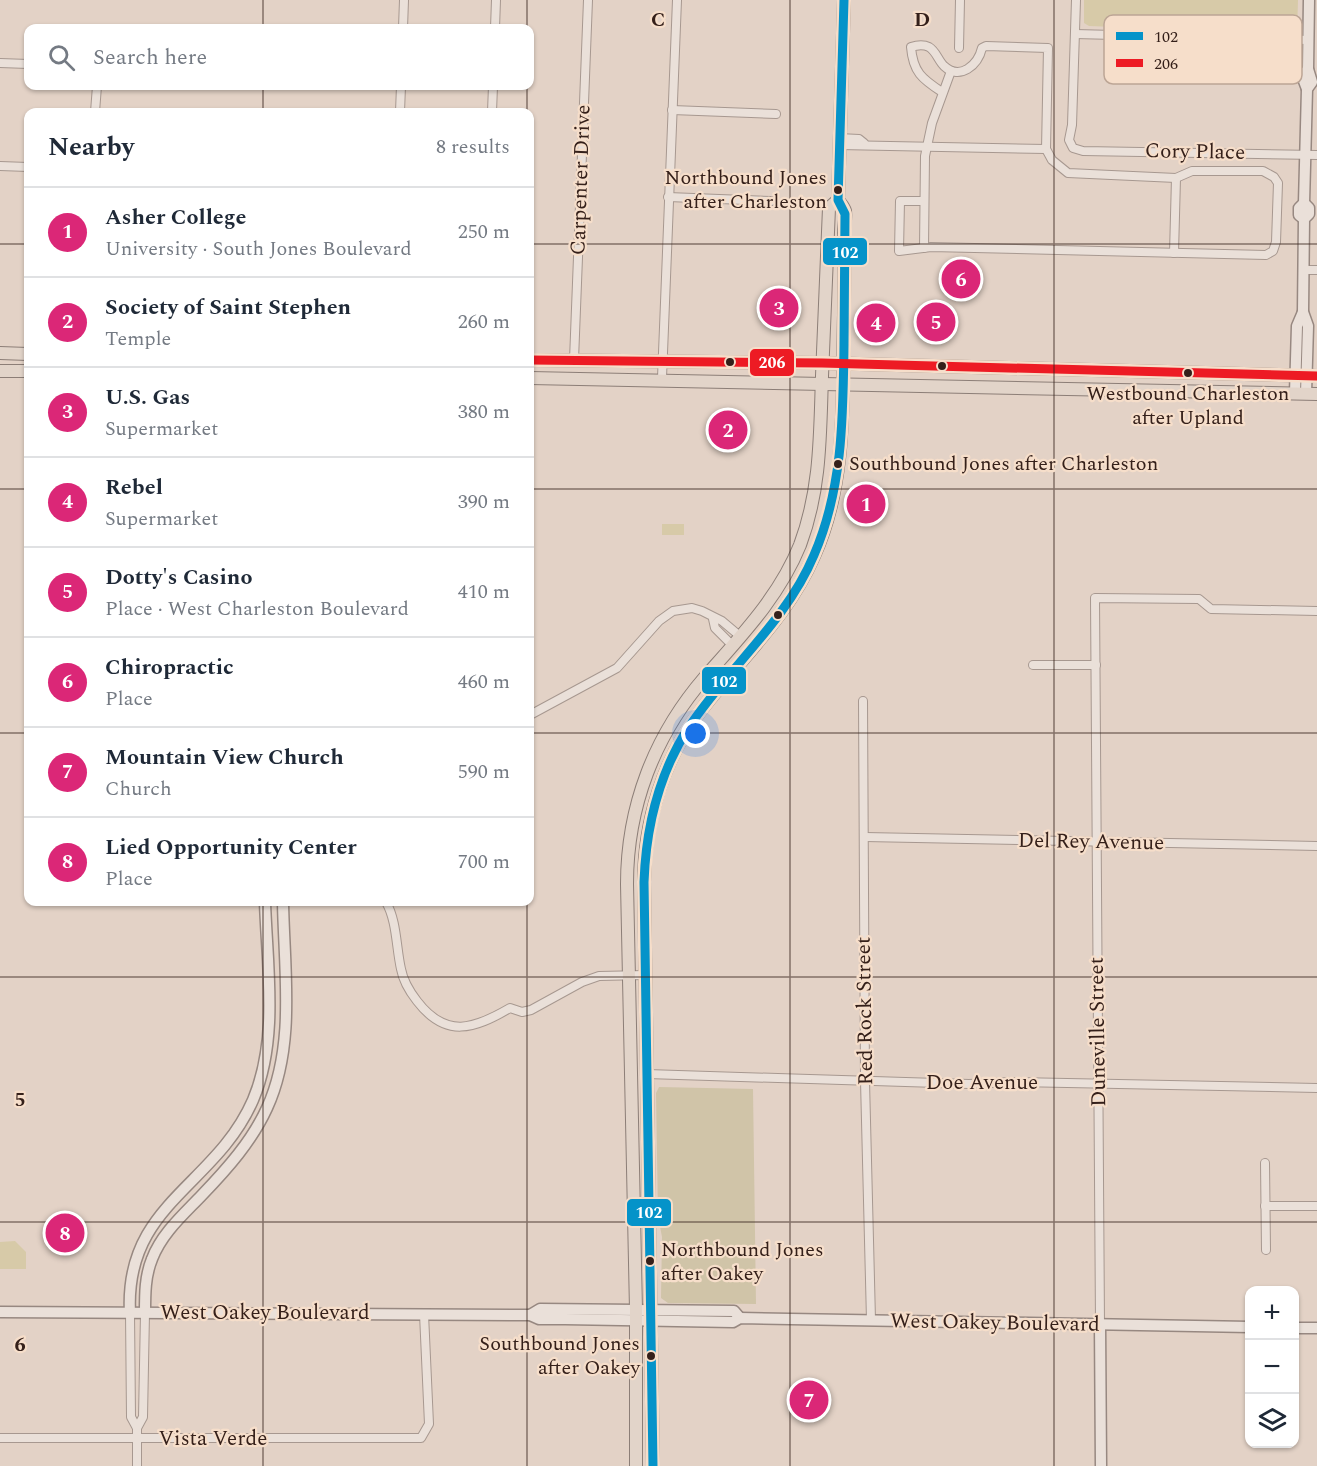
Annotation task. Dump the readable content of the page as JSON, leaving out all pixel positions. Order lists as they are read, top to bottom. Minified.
{"streets":{"street":["Cory Place","Carpenter Drive","Del Rey Avenue","Red Rock Street","Duneville Street","Doe Avenue","West Oakey Boulevard","Vista Verde"]},"crossings":[["Del Rey Avenue","Red Rock Street"],["Del Rey Avenue","Duneville Street"],["Red Rock Street","Doe Avenue"],["Red Rock Street","West Oakey Boulevard"],["Duneville Street","Doe Avenue"],["Duneville Street","West Oakey Boulevard"],["West Oakey Boulevard","Vista Verde"]],"places":["Northbound Jones after Charleston","Westbound Charleston after Upland","Southbound Jones after Charleston","Northbound Jones after Oakey","Southbound Jones after Oakey"],"lines":["transit line 102","transit line 206"],"legend":["102","206"],"page":{"search":"Search here","heading":["Nearby","8 results"],"list":[{"mark":"1","name":"Asher College","note":"University · South Jones Boulevard","value":"250 m"},{"mark":"2","name":"Society of Saint Stephen","note":"Temple","value":"260 m"},{"mark":"3","name":"U.S. Gas","note":"Supermarket","value":"380 m"},{"mark":"4","name":"Rebel","note":"Supermarket","value":"390 m"},{"mark":"5","name":"Dotty's Casino","note":"Place · West Charleston Boulevard","value":"410 m"},{"mark":"6","name":"Chiropractic","note":"Place","value":"460 m"},{"mark":"7","name":"Mountain View Church","note":"Church","value":"590 m"},{"mark":"8","name":"Lied Opportunity Center","note":"Place","value":"700 m"}],"pins":["6","3","5","4","2","1","8","7"],"map_buttons":["+","−"]},"grid":{"columns":["C","D"],"rows":["5","6"]}}
